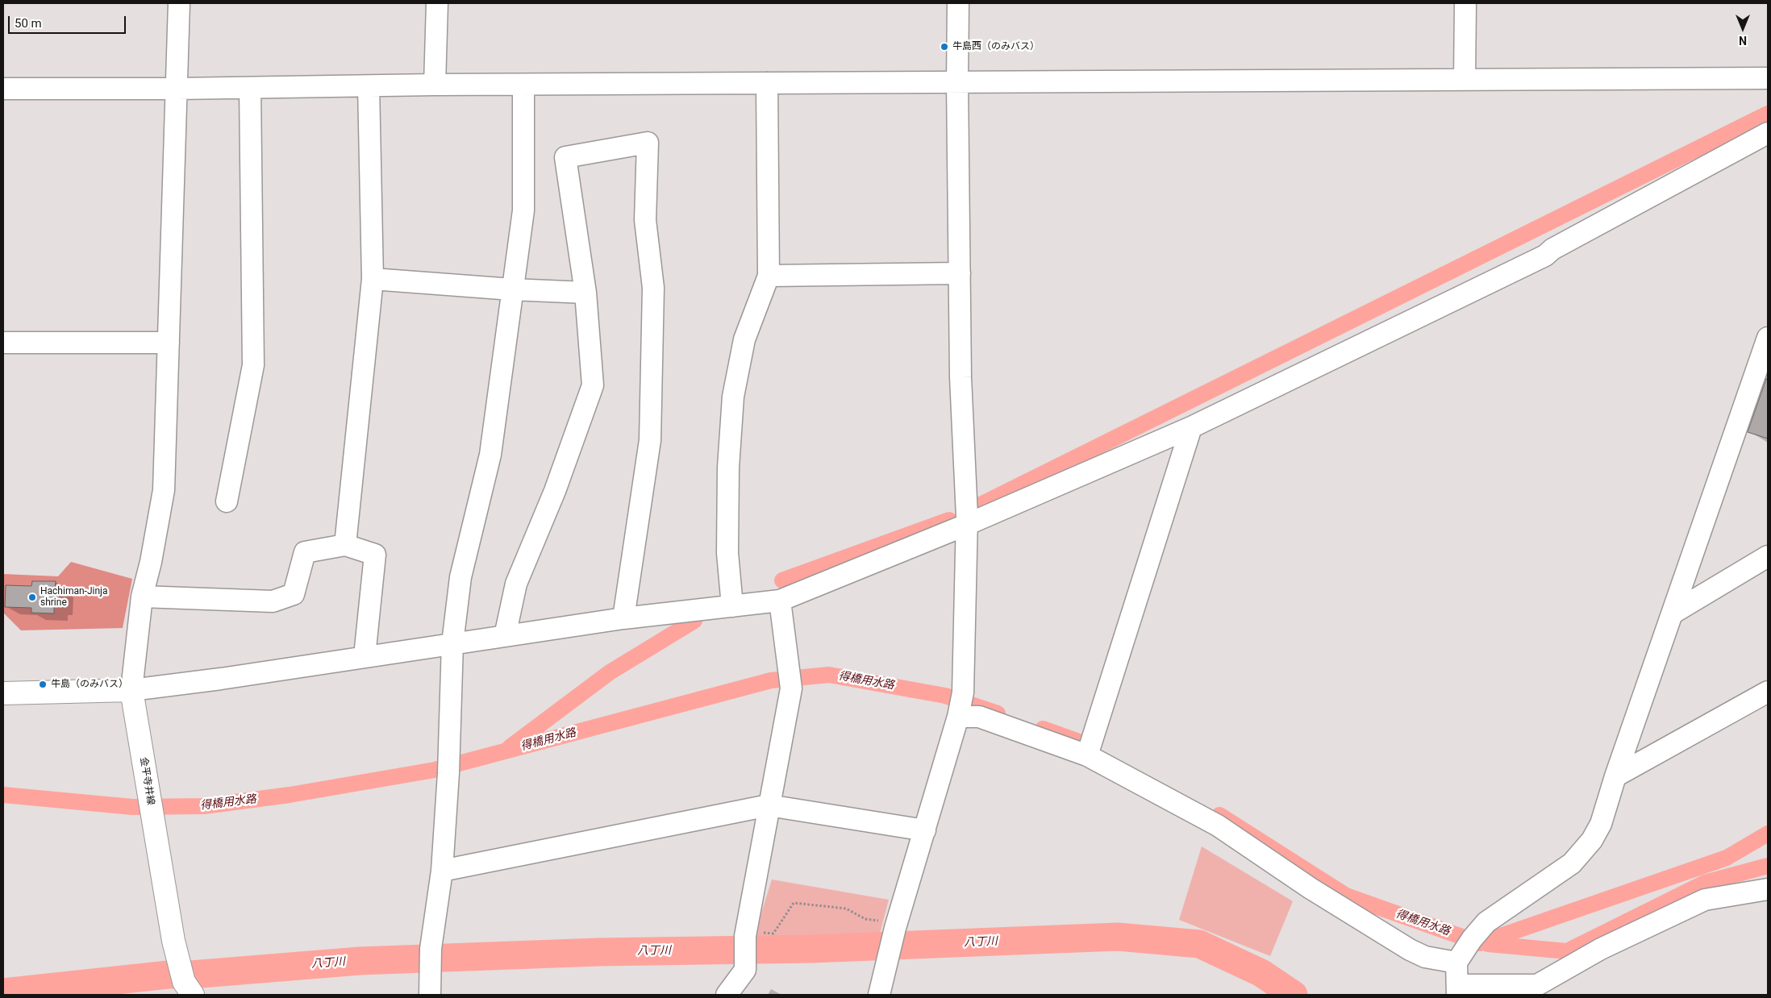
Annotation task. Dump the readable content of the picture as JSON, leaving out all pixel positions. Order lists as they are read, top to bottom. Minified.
{"streets":{"main road":["金平寺井線"]},"water":["得橋用水路","八丁川"],"places":["牛島西（のみバス）","Hachiman-Jinja shrine","牛島（のみバス）"],"scale_bar":"50 m","north":"bottom"}
